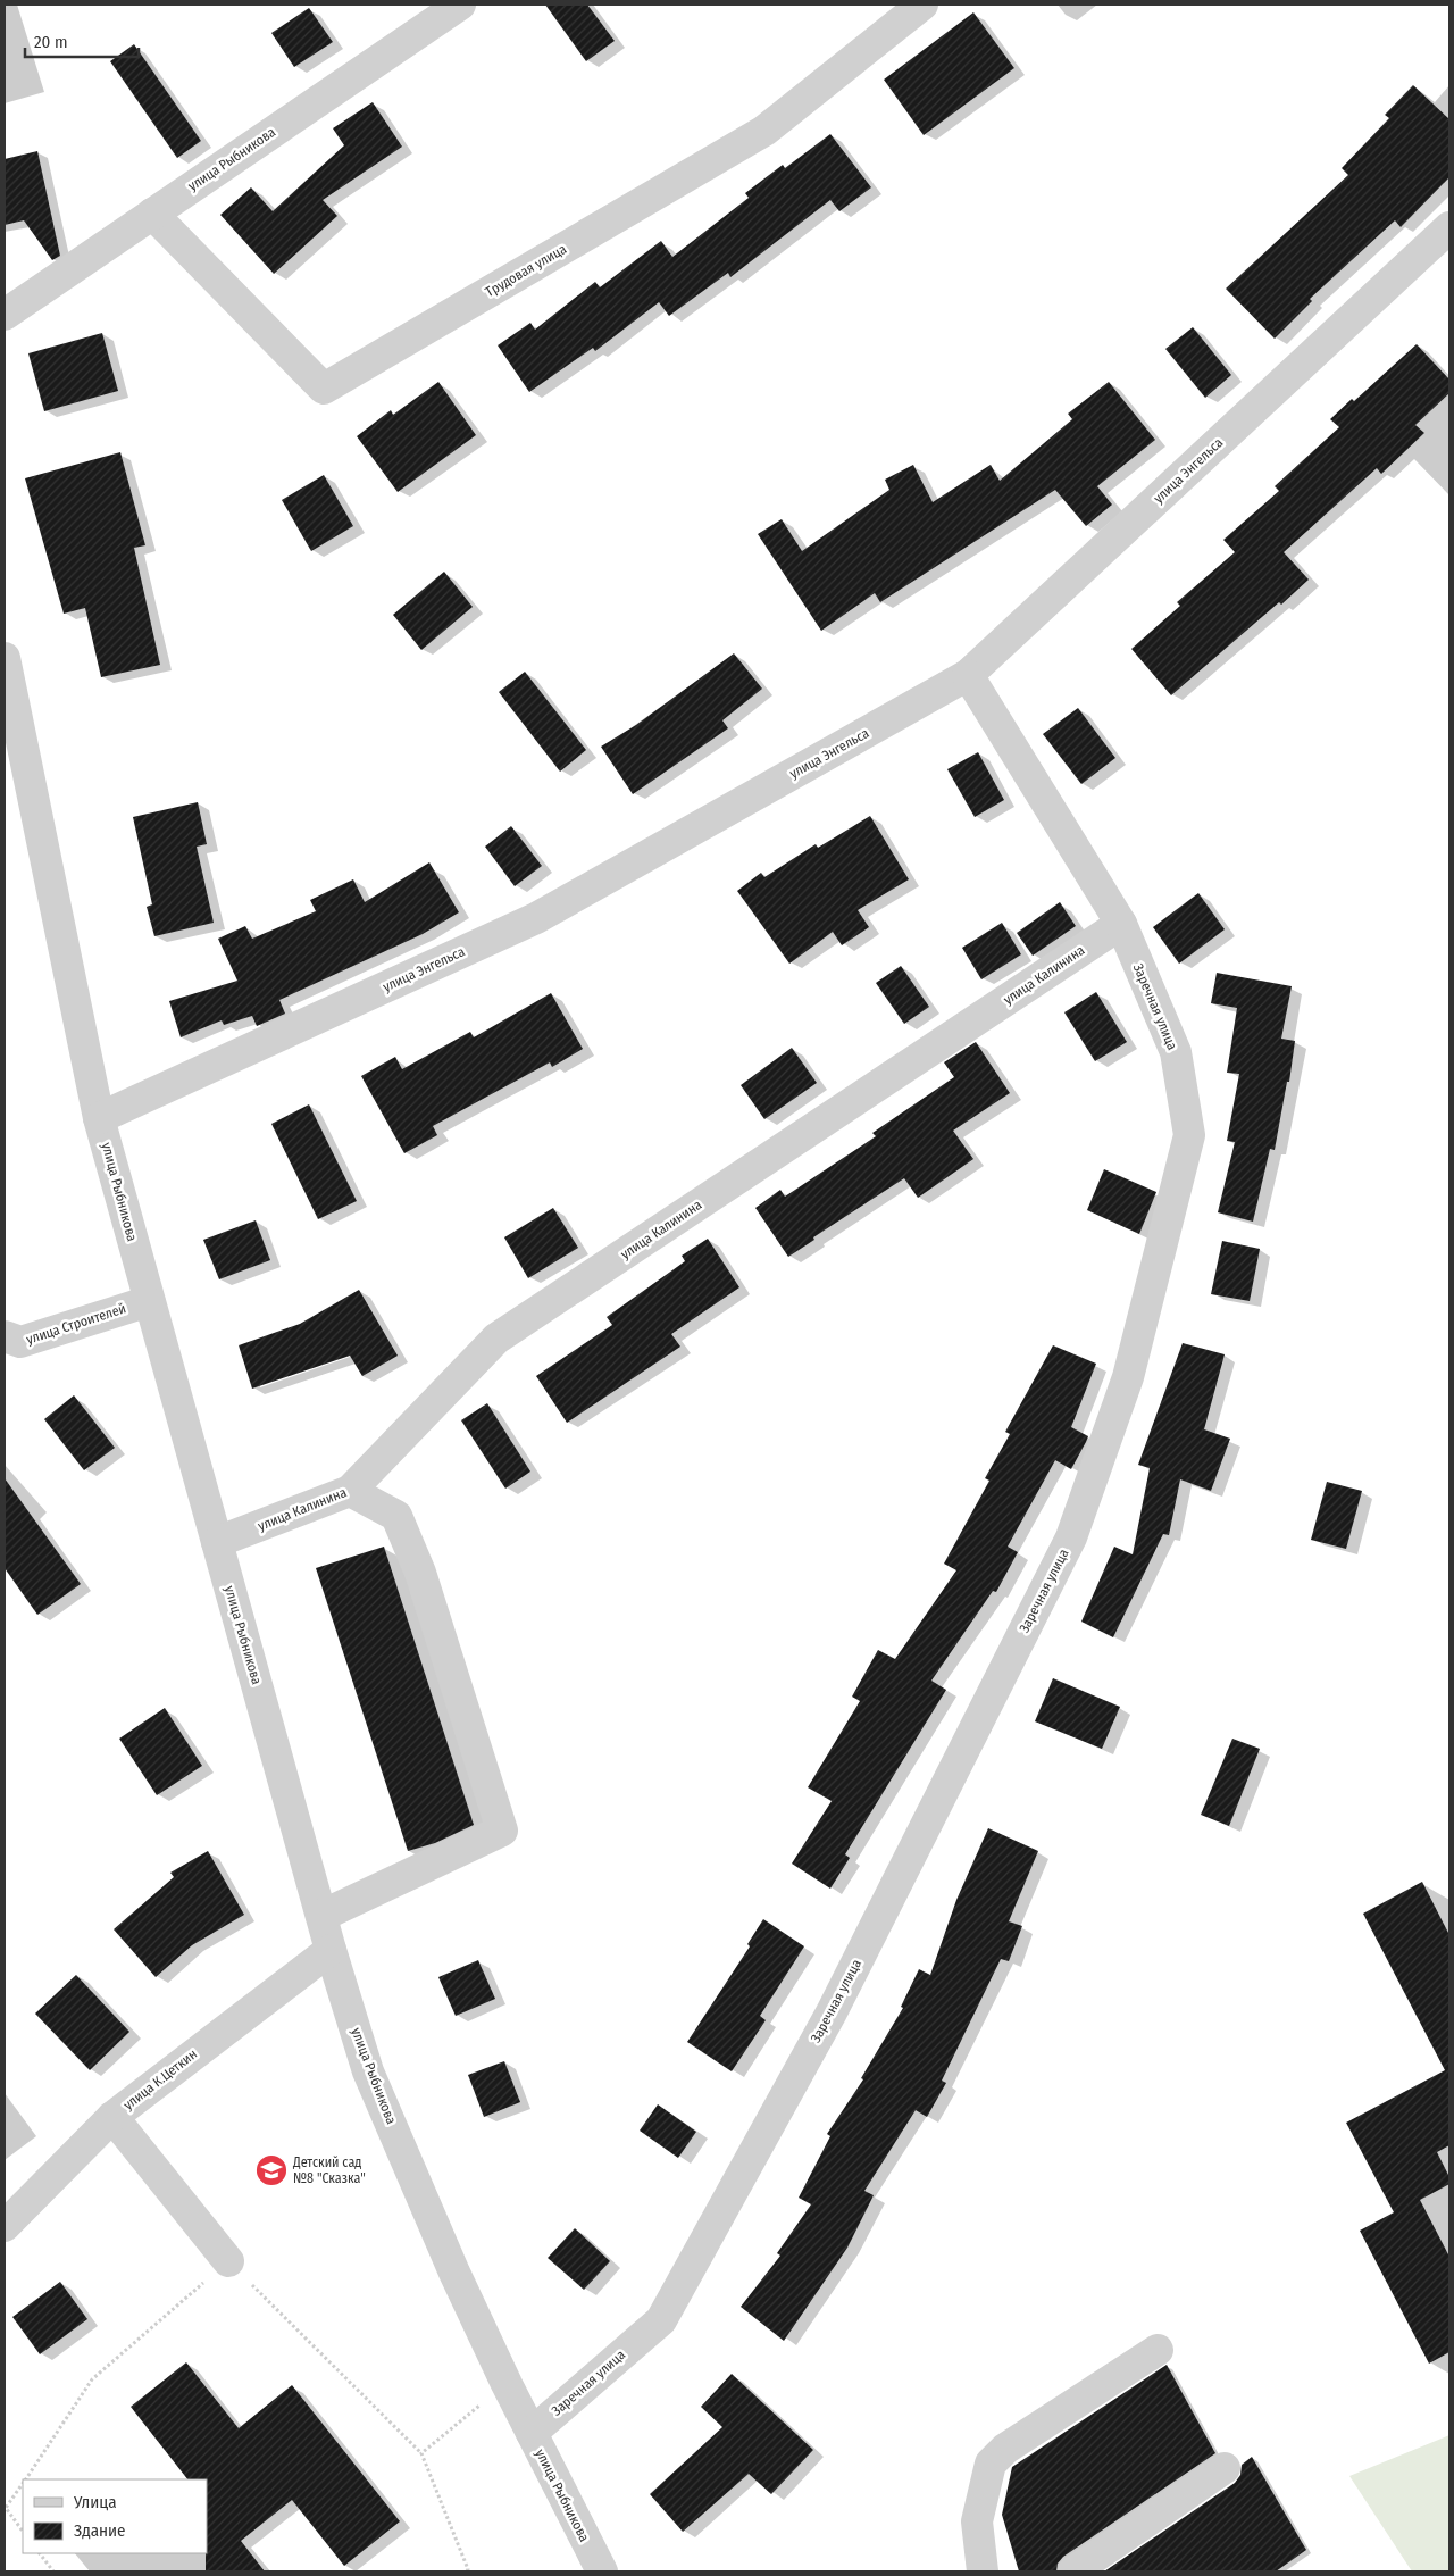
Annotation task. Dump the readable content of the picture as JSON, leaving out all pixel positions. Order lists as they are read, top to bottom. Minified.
{"streets":{"street":["улица Рыбникова","Трудовая улица","улица Энгельса","улица Калинина","Заречная улица","улица Строителей","улица К.Цеткин"]},"crossings":[["улица Рыбникова","Трудовая улица"],["улица Рыбникова","улица Энгельса"],["улица Рыбникова","улица Калинина"],["улица Рыбникова","Заречная улица"],["улица Рыбникова","улица Строителей"],["улица Рыбникова","улица К.Цеткин"],["улица Энгельса","Заречная улица"],["улица Калинина","Заречная улица"]],"places":{"school or university":["Детский сад №8 \"Сказка\""]},"legend":["Улица","Здание"],"scale_bar":"20 m"}
